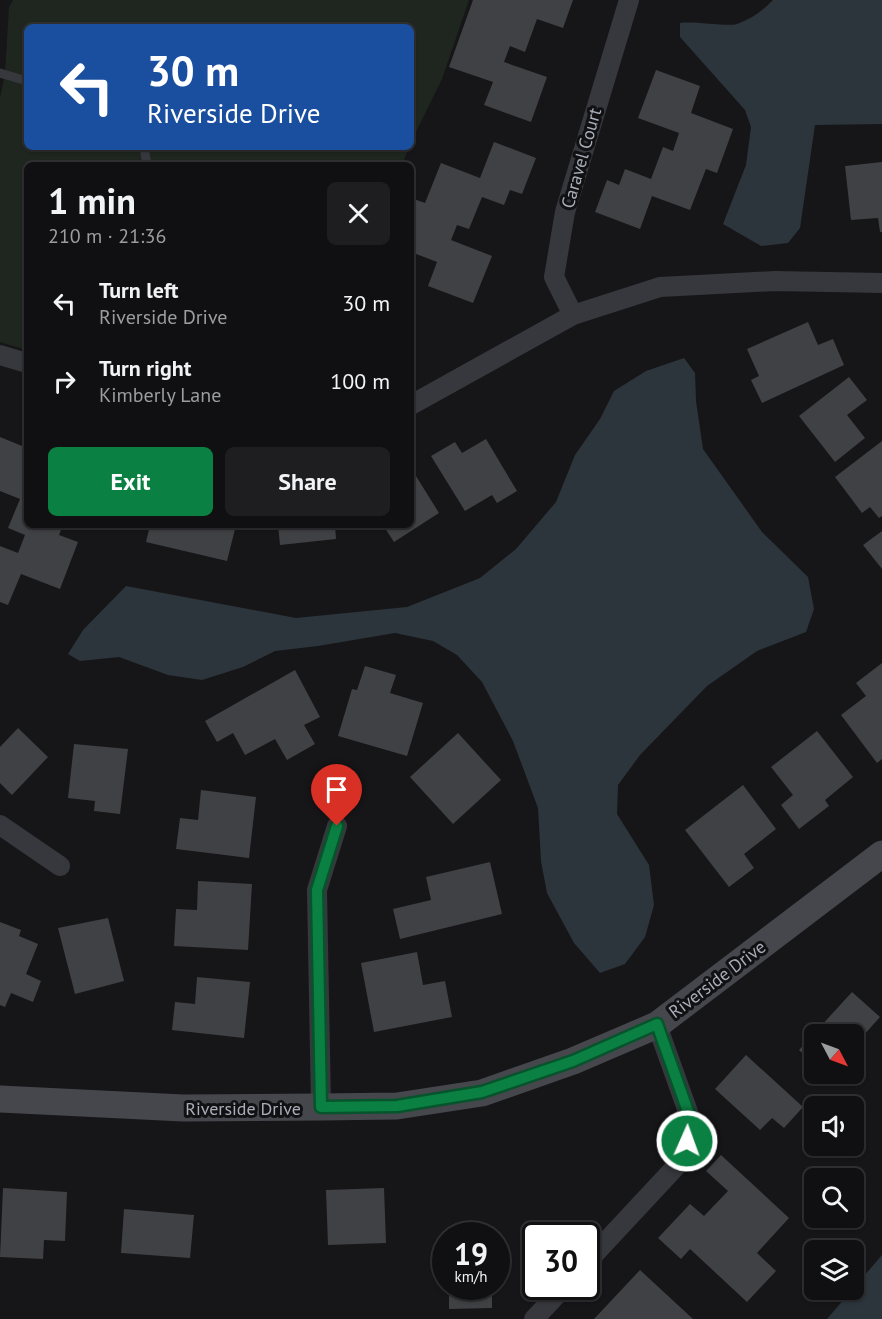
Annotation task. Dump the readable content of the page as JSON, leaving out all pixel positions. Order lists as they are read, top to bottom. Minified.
{"streets":{"street":["Caravel Court","Riverside Drive"]},"north":"bottom right","page":{"turn":["30 m","Riverside Drive"],"heading":["1 min","210 m · 21:36"],"list":[{"name":"Turn left","note":"Riverside Drive","value":"30 m"},{"name":"Turn right","note":"Kimberly Lane","value":"100 m"}],"buttons":["Exit","Share"],"speed":"19 km/h","limit":"30"}}
